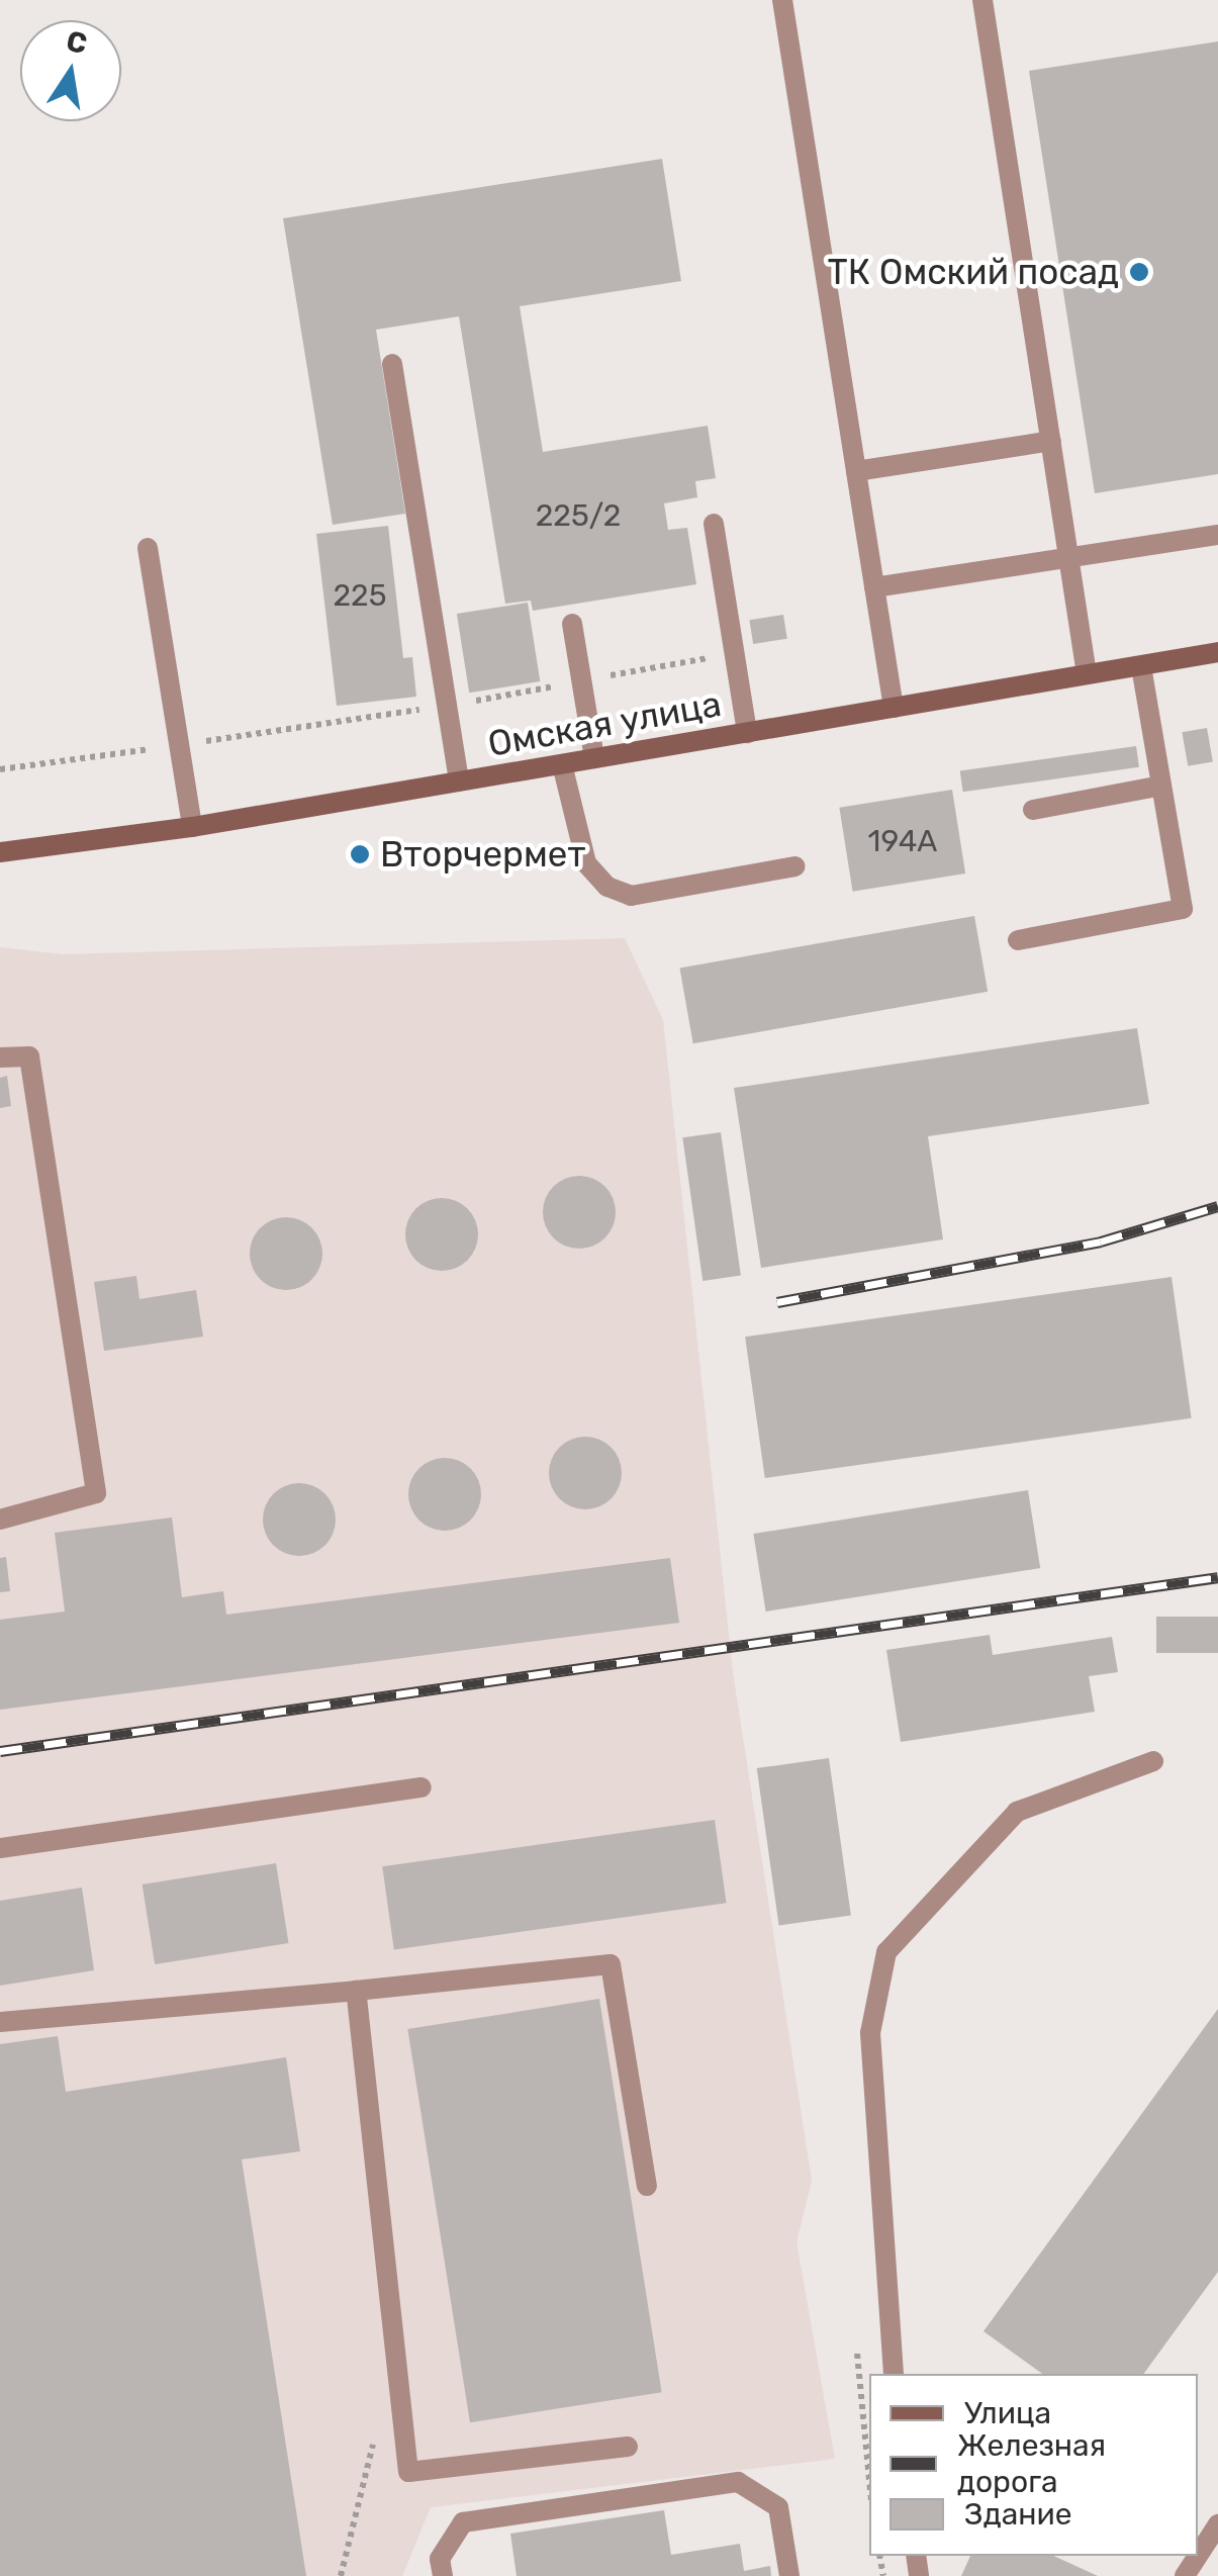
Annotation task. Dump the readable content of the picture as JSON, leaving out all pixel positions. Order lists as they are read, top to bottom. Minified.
{"streets":{"street":["Омская улица"]},"places":["ТК Омский посад","Вторчермет"],"house_numbers":["225/2","225","194А"],"legend":["Улица","Железная дорога","Здание"],"north":"top"}
